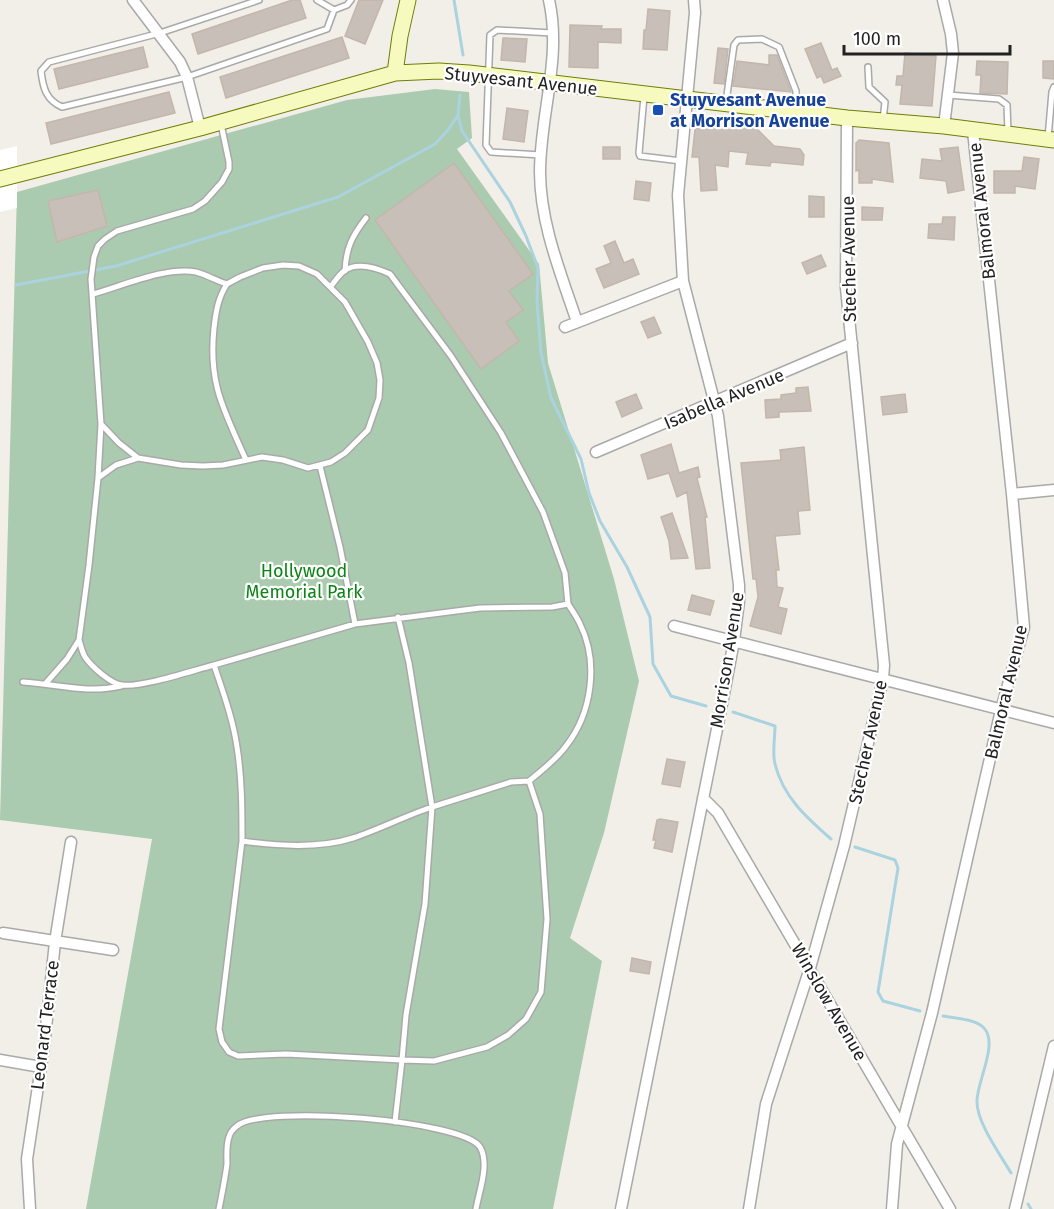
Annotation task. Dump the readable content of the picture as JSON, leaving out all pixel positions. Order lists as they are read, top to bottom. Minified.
{"streets":{"main road":["Stuyvesant Avenue"],"street":["Balmoral Avenue","Stecher Avenue","Isabella Avenue","Morrison Avenue","Winslow Avenue","Leonard Terrace"]},"crossings":[["Stuyvesant Avenue","Balmoral Avenue"],["Stuyvesant Avenue","Stecher Avenue"],["Stuyvesant Avenue","Morrison Avenue"],["Balmoral Avenue","Winslow Avenue"],["Stecher Avenue","Isabella Avenue"],["Stecher Avenue","Winslow Avenue"],["Isabella Avenue","Morrison Avenue"],["Morrison Avenue","Winslow Avenue"]],"parks":["Hollywood Memorial Park"],"places":{"transit":["Stuyvesant Avenue at Morrison Avenue"]},"scale_bar":"100 m"}
